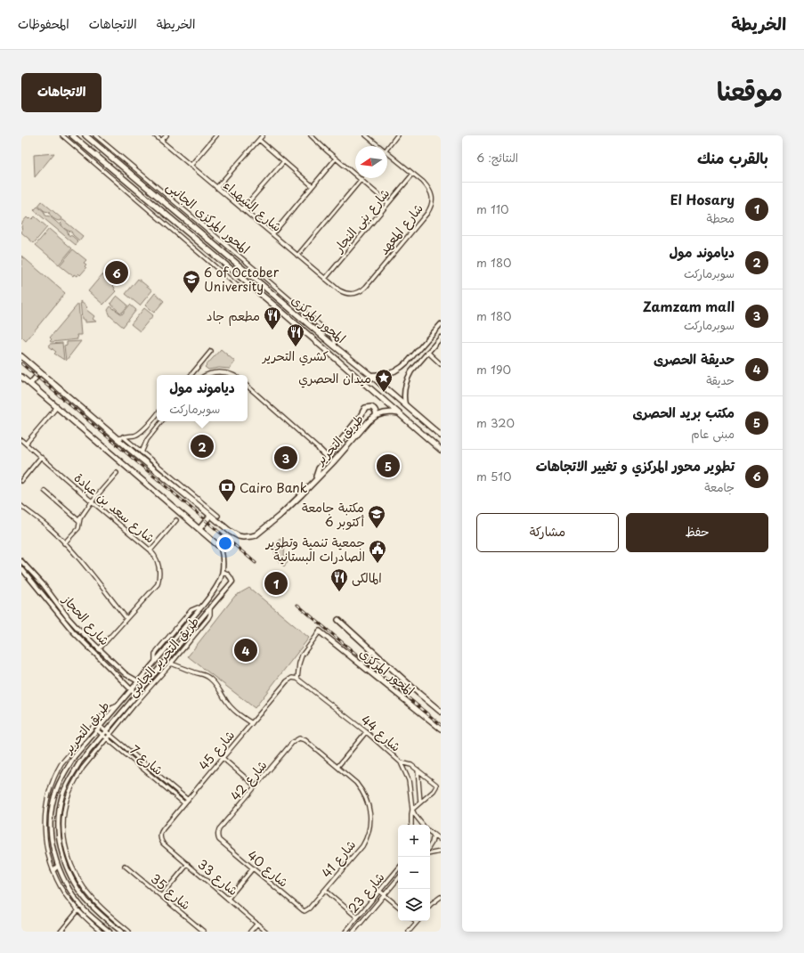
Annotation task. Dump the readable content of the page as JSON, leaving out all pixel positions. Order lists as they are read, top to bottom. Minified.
{"streets":{"main road":["المحور المركزى","طريق التحرير"],"street":["شارع الشهداء","المحور المركزى الجانبى","شارع بنى النجار","شارع المعهد","شارع سعد بن عبادة","شارع الحجاز","طريق التحرير الجانبى","شارع 44","شارع 45","شارع 7","شارع 42","شارع 41","شارع 40","شارع 33","شارع 35","شارع 23"]},"crossings":[["شارع الشهداء","شارع بنى النجار"],["شارع الشهداء","شارع المعهد"],["المحور المركزى الجانبى","المحور المركزى"],["شارع بنى النجار","شارع المعهد"],["طريق التحرير","شارع الحجاز"],["طريق التحرير","طريق التحرير الجانبى"],["طريق التحرير","شارع 7"],["شارع سعد بن عبادة","شارع الحجاز"],["طريق التحرير الجانبى","شارع 7"],["شارع 44","شارع 45"],["شارع 45","شارع 7"],["شارع 45","شارع 33"],["شارع 42","شارع 41"],["شارع 42","شارع 40"],["شارع 41","شارع 40"]],"places":{"school or university":["6 of October University","مكتبة جامعة 6 أكتوبر"],"restaurant":["مطعم جاد","كشري التحرير","المالكى"],"place":["ميدان الحصري"],"bank":["Cairo Bank"],"public building":["جمعية تنمية وتطوير الصادرات البستانية"]},"north":"left","page":{"header":"الخريطة","nav":["الخريطة","الاتجاهات","المحفوظات"],"title":"موقعنا","buttons":["الاتجاهات",["حفظ","مشاركة"]],"heading":["بالقرب منك","النتائج: 6"],"list":[{"mark":"1","name":"El Hosary","note":"محطة","value":"110 m"},{"mark":"2","name":"دياموند مول","note":"سوبرماركت","value":"180 m"},{"mark":"3","name":"Zamzam mall","note":"سوبرماركت","value":"180 m"},{"mark":"4","name":"حديقة الحصرى","note":"حديقة","value":"190 m"},{"mark":"5","name":"مكتب بريد الحصرى","note":"مبنى عام","value":"320 m"},{"mark":"6","name":"تطوير محور المركزي و تغيير الاتجاهات","note":"جامعة","value":"510 m"}],"pins":["6","2","3","5","1","4"],"popup":["دياموند مول","سوبرماركت"],"map_buttons":["+","−"]}}
